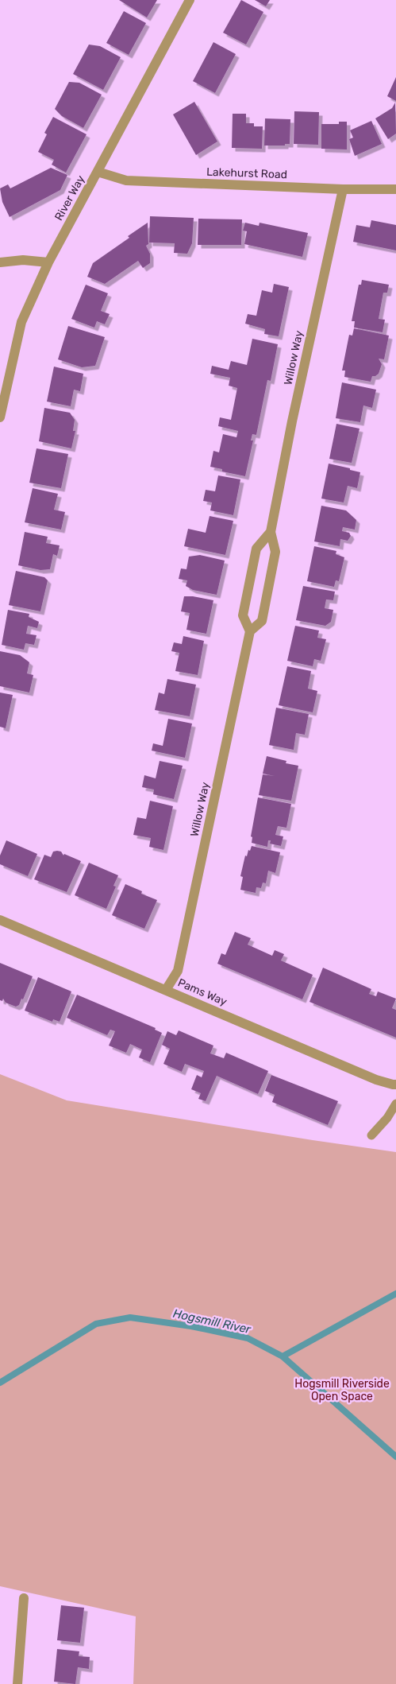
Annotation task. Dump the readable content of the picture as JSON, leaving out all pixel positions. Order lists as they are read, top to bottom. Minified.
{"streets":{"street":["Lakehurst Road","River Way","Willow Way","Pams Way"]},"crossings":[["Lakehurst Road","River Way"],["Lakehurst Road","Willow Way"],["Willow Way","Pams Way"]],"water":["Hogsmill River"],"parks":["Hogsmill Riverside Open Space"]}
